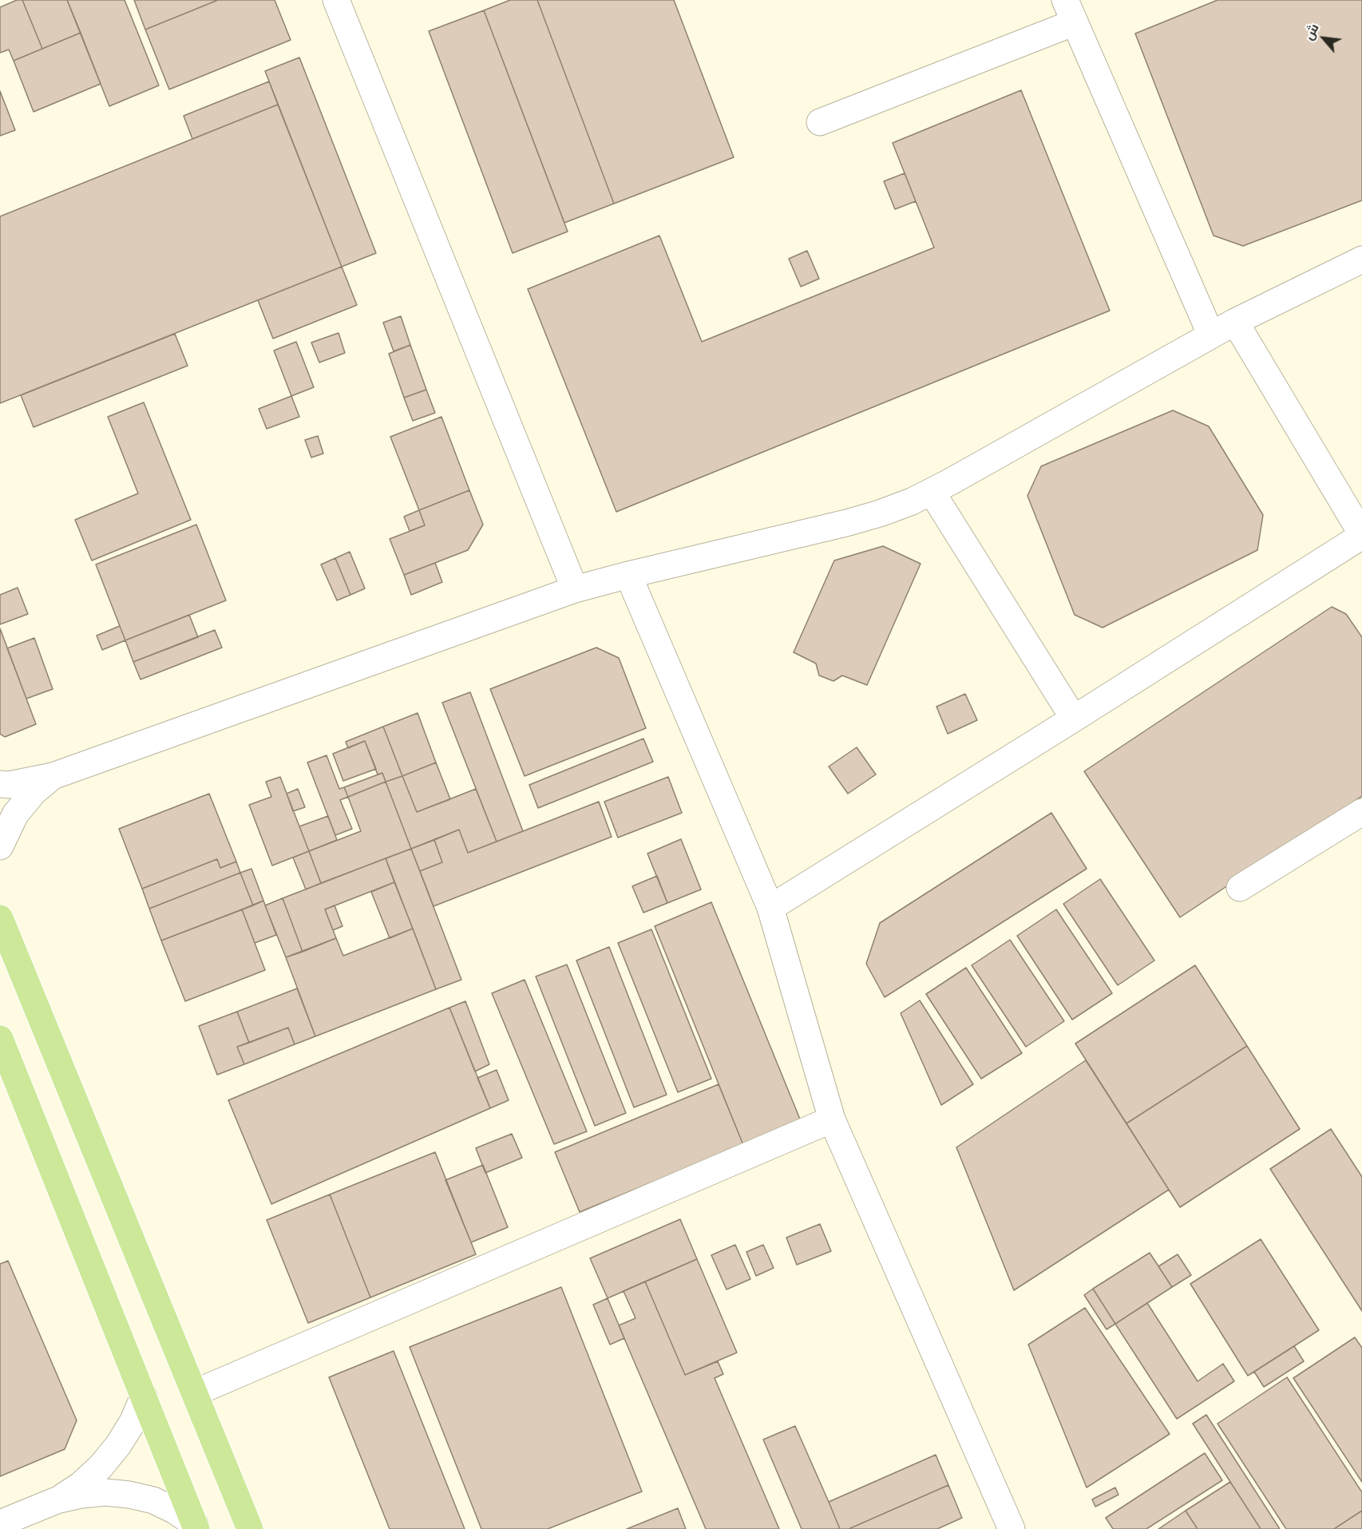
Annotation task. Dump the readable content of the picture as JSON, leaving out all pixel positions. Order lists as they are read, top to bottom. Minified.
{"north":"top left"}
